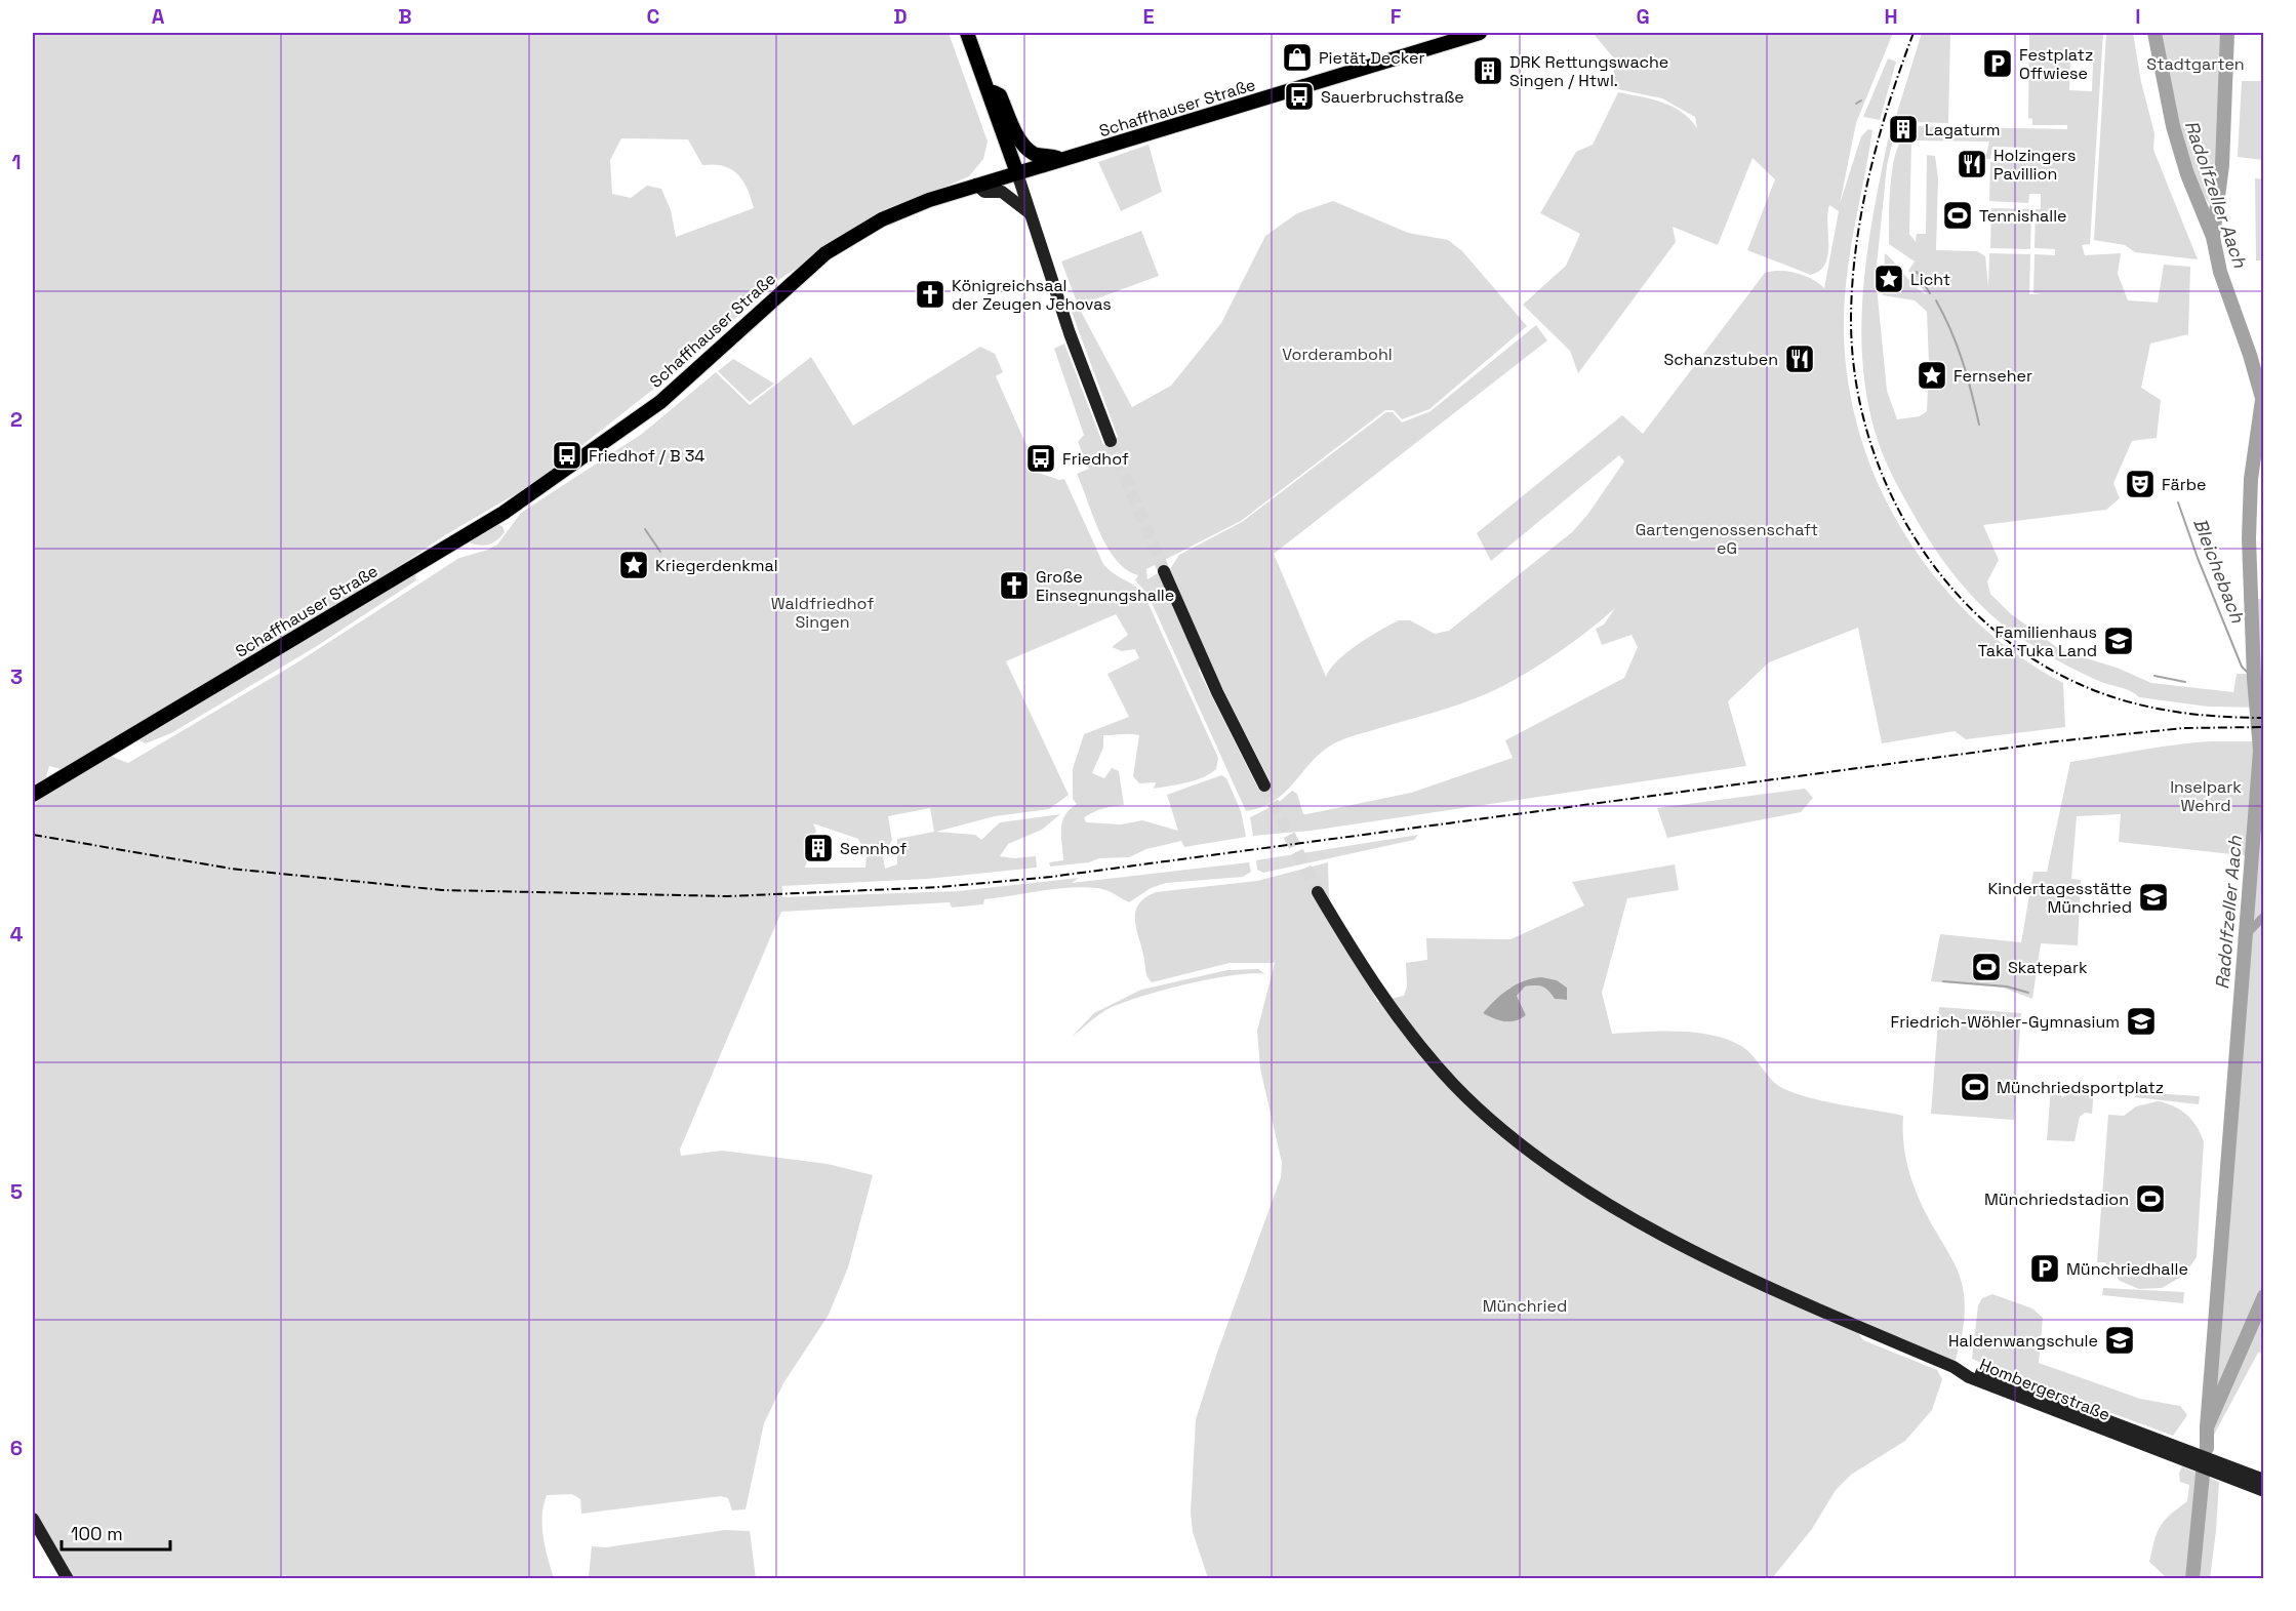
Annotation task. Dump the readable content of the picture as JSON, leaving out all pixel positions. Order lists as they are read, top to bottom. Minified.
{"streets":{"main road":["Schaffhauser Straße","Hombergerstraße"]},"water":["Radolfzeller Aach","Bleichebach"],"parks":["Stadtgarten","Vorderambohl","Gartengenossenschaft eG","Waldfriedhof Singen","Inselpark Wehrd","Münchried"],"places":{"shop":["Pietät Decker"],"parking":["Festplatz Offwiese","Münchriedhalle"],"building":["DRK Rettungswache Singen / Htwl.","Lagaturm","Sennhof"],"bus stop":["Sauerbruchstraße","Friedhof / B 34","Friedhof"],"restaurant":["Holzingers Pavillion","Schanzstuben"],"sports":["Tennishalle","Skatepark","Münchriedsportplatz","Münchriedstadion"],"place":["Licht","Fernseher","Kriegerdenkmal"],"church":["Königreichsaal der Zeugen Jehovas","Große Einsegnungshalle"],"theatre":["Färbe"],"school or university":["Familienhaus Taka Tuka Land","Kindertagesstätte Münchried","Friedrich-Wöhler-Gymnasium","Haldenwangschule"]},"scale_bar":"100 m","grid":{"columns":["A","B","C","D","E","F","G","H","I"],"rows":["1","2","3","4","5","6"]}}
